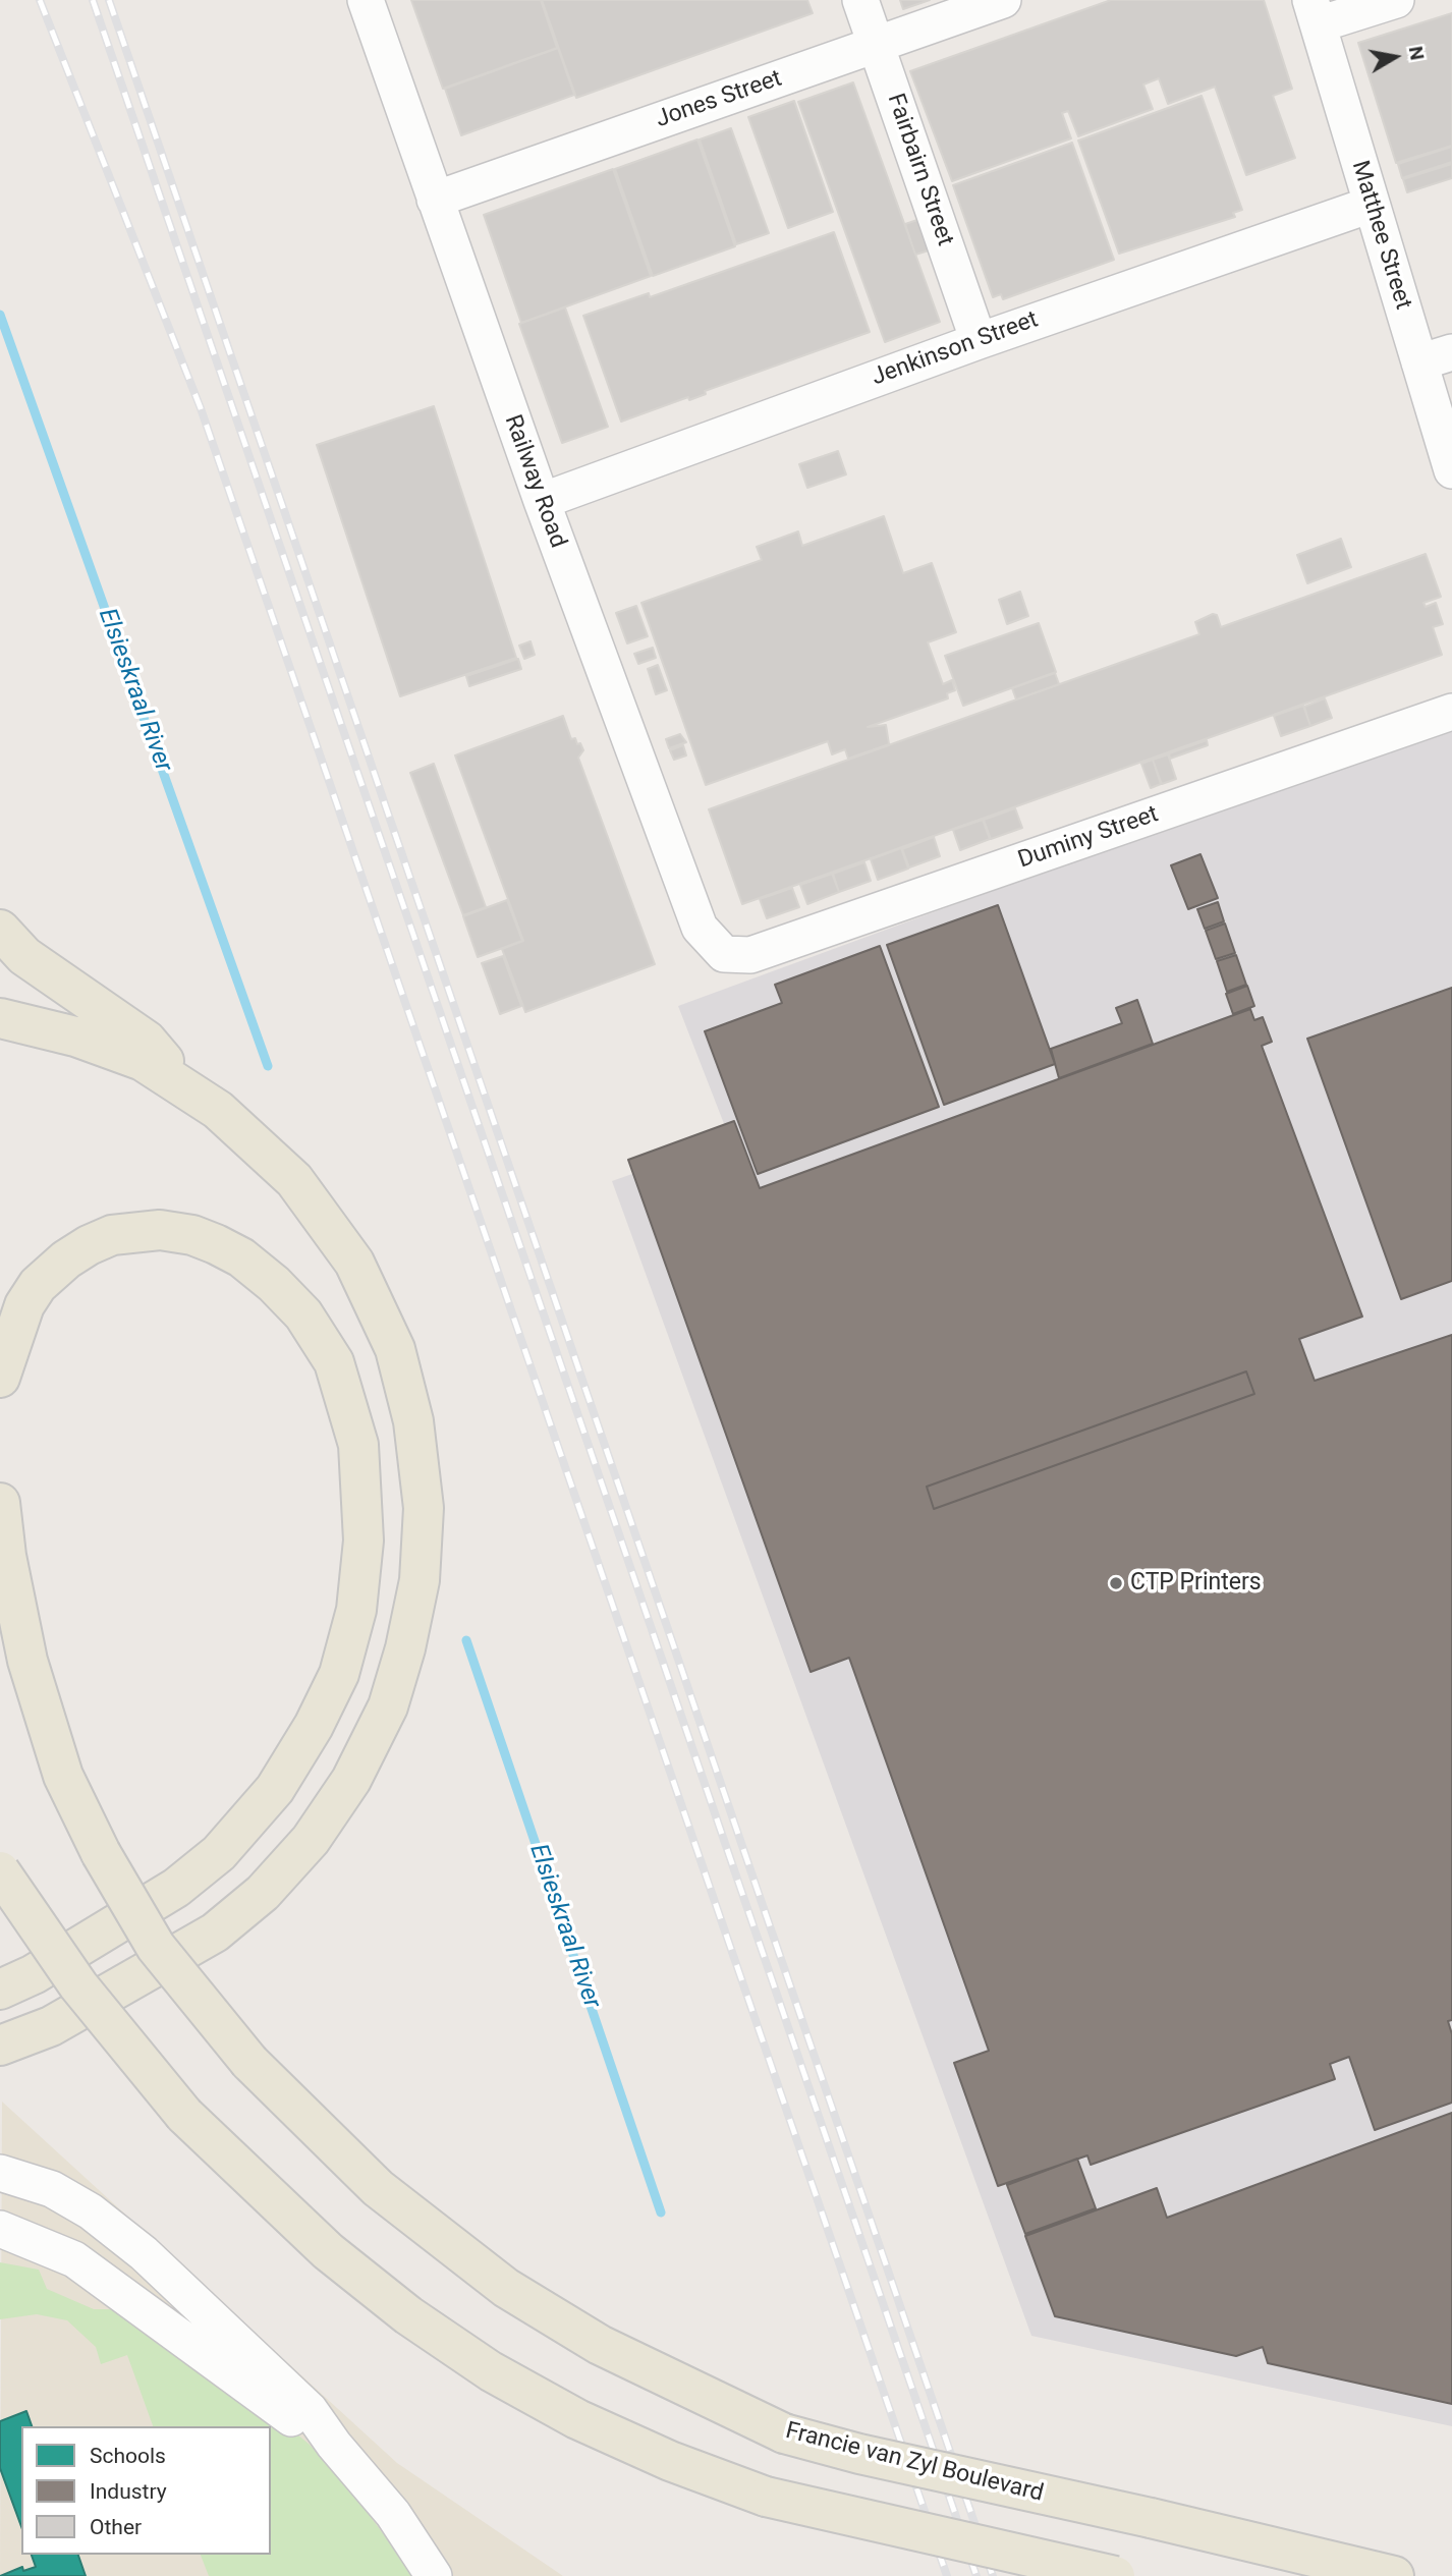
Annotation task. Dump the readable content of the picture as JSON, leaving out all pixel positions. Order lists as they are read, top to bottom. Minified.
{"streets":{"main road":["Francie van Zyl Boulevard"],"street":["Jones Street","Fairbairn Street","Matthee Street","Jenkinson Street","Railway Road","Duminy Street"]},"crossings":[["Jones Street","Fairbairn Street"],["Jones Street","Railway Road"],["Fairbairn Street","Jenkinson Street"],["Matthee Street","Jenkinson Street"],["Jenkinson Street","Railway Road"],["Railway Road","Duminy Street"]],"water":["Elsieskraal River"],"places":["CTP Printers"],"legend":["Schools","Industry","Other"],"north":"right"}
